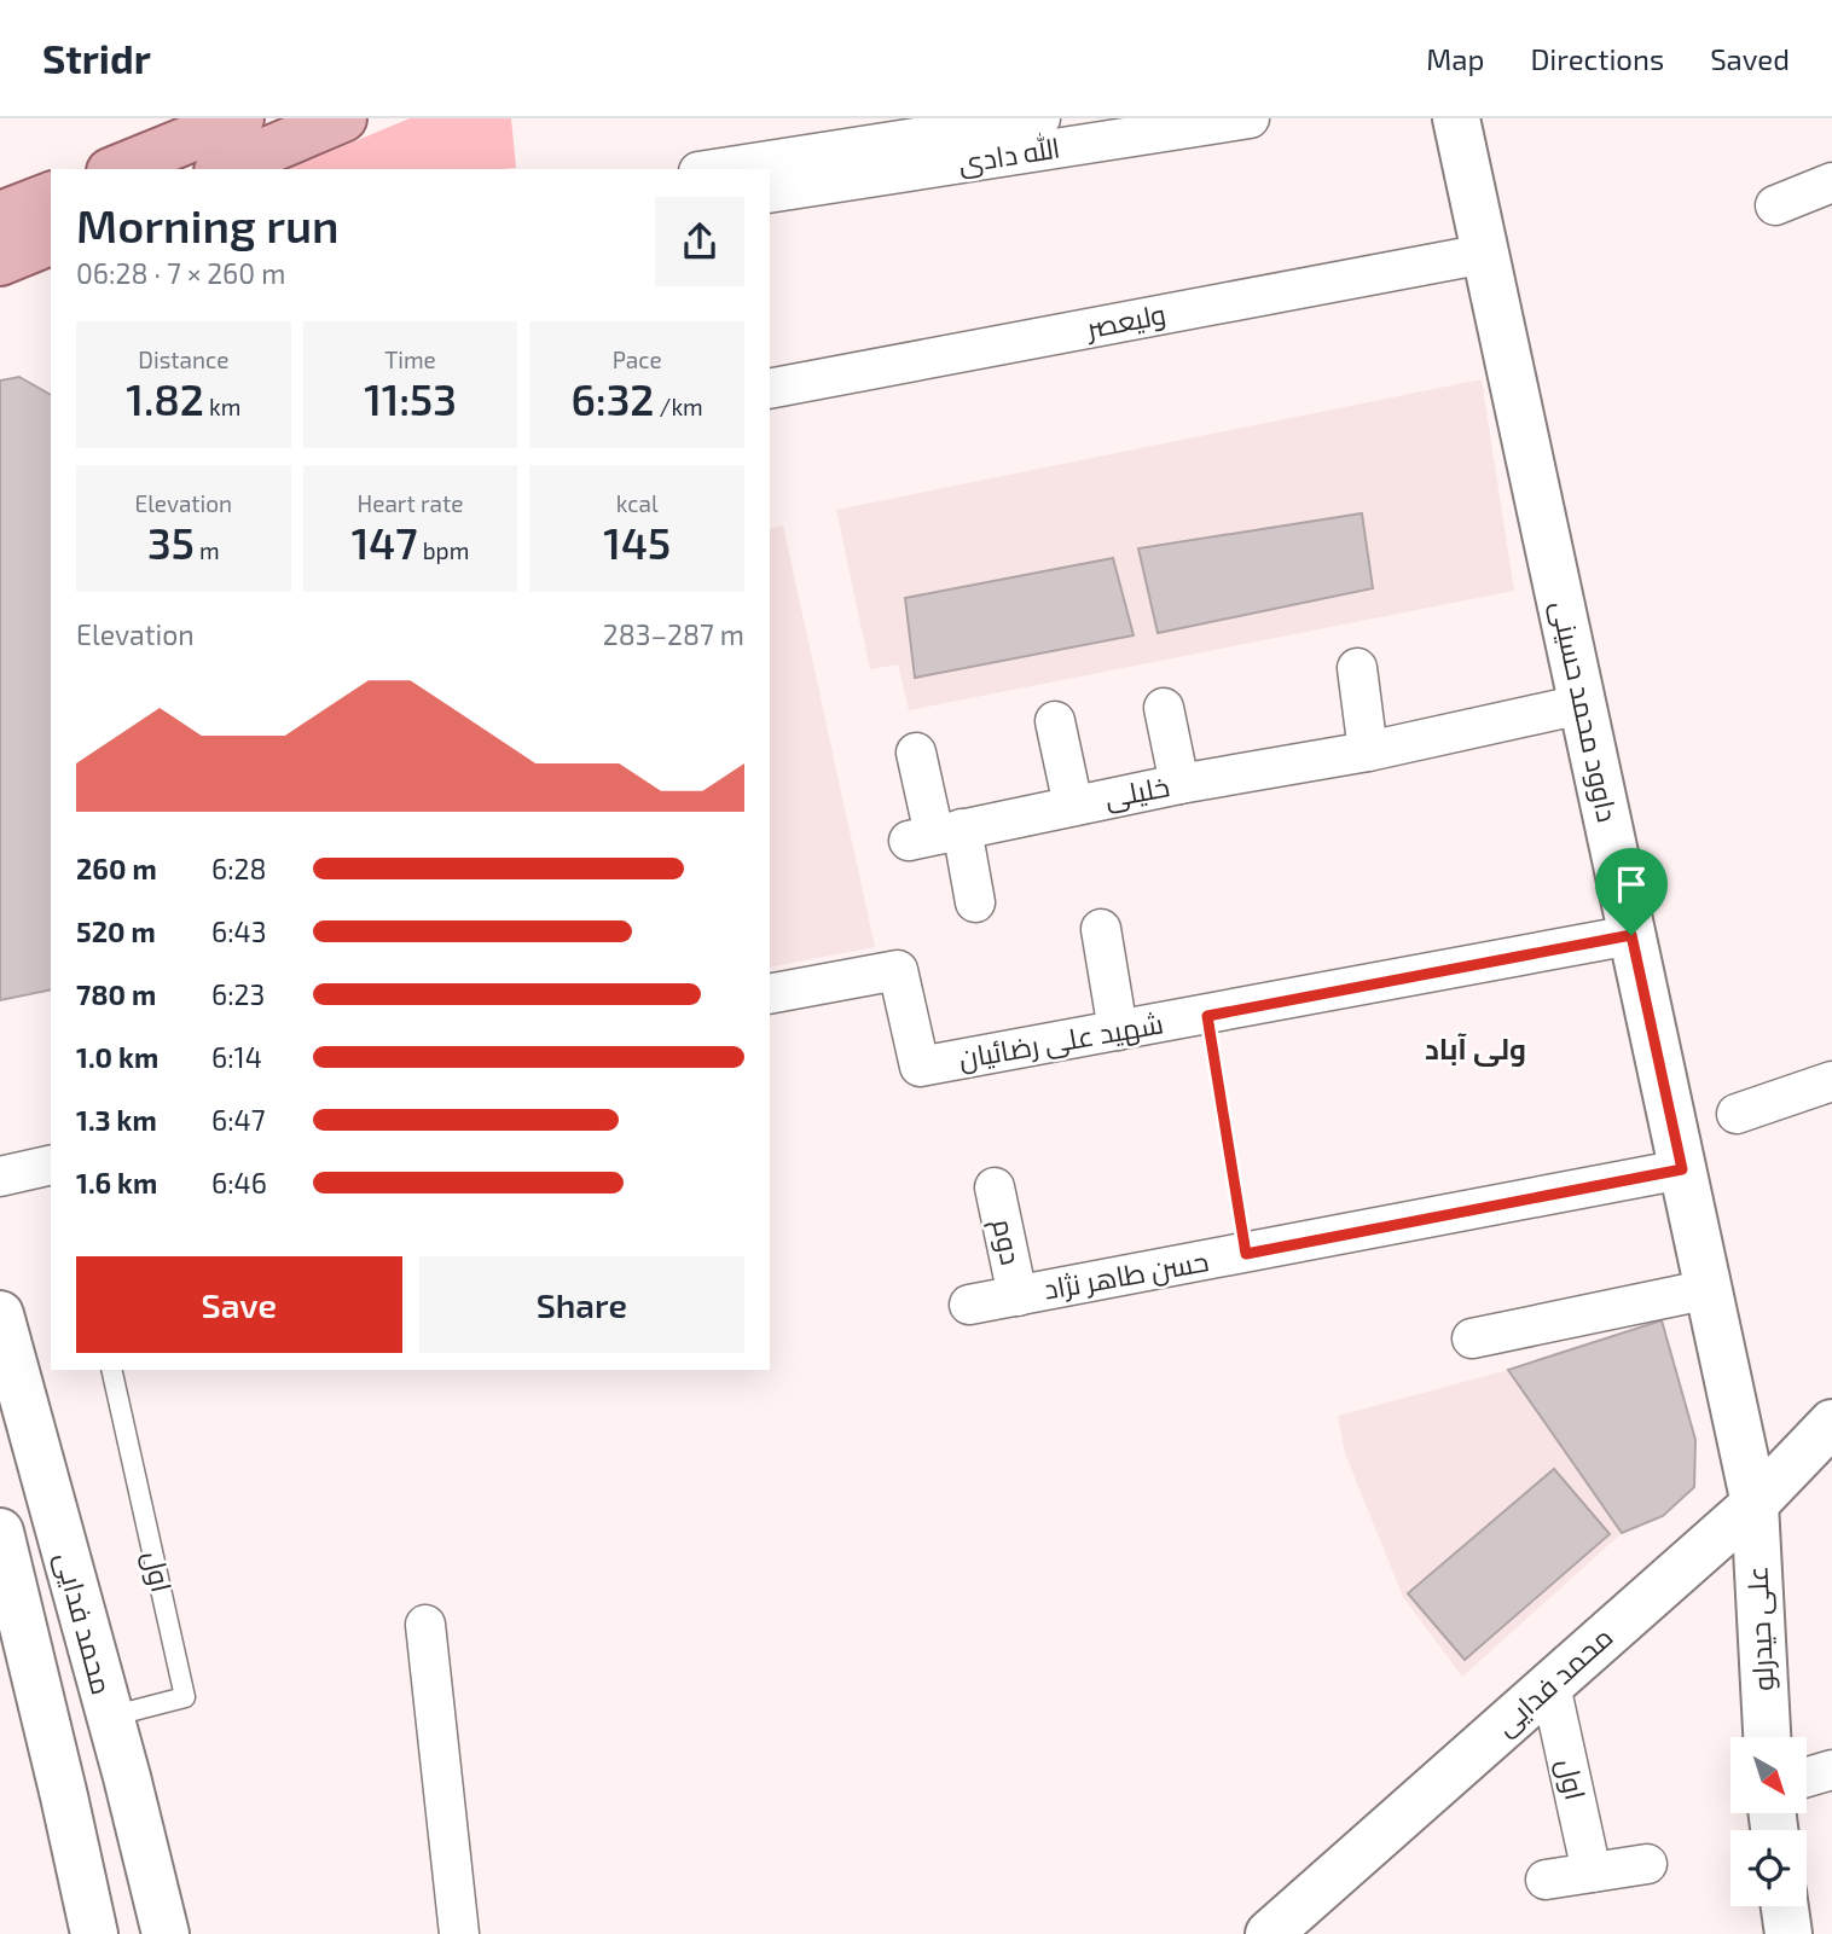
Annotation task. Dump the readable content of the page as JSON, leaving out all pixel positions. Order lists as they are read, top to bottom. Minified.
{"streets":{"street":["الله دادی","ولیعصر","داوود محمد حسینی","خلیلی","شهید علی رضائیان","دوم","حسن طاهر نژاد","اول","محمد فدایی","علی حیدرلو"]},"crossings":[["ولیعصر","داوود محمد حسینی"],["داوود محمد حسینی","خلیلی"],["داوود محمد حسینی","شهید علی رضائیان"],["داوود محمد حسینی","حسن طاهر نژاد"],["داوود محمد حسینی","محمد فدایی"],["داوود محمد حسینی","علی حیدرلو"],["دوم","حسن طاهر نژاد"],["اول","محمد فدایی"],["محمد فدایی","علی حیدرلو"]],"districts":["ولی آباد"],"north":"bottom right","page":{"header":"Stridr","nav":["Map","Directions","Saved"],"heading":["Morning run","06:28 · 7 × 260 m"],"stats":[["Distance","1.82 km"],["Time","11:53"],["Pace","6:32 /km"],["Elevation","35 m"],["Heart rate","147 bpm"],["kcal","145"]],"chart":["Elevation","283–287 m"],"list":[{"name":"260 m","note":"6:28"},{"name":"520 m","note":"6:43"},{"name":"780 m","note":"6:23"},{"name":"1.0 km","note":"6:14"},{"name":"1.3 km","note":"6:47"},{"name":"1.6 km","note":"6:46"}],"buttons":["Save","Share"]}}
